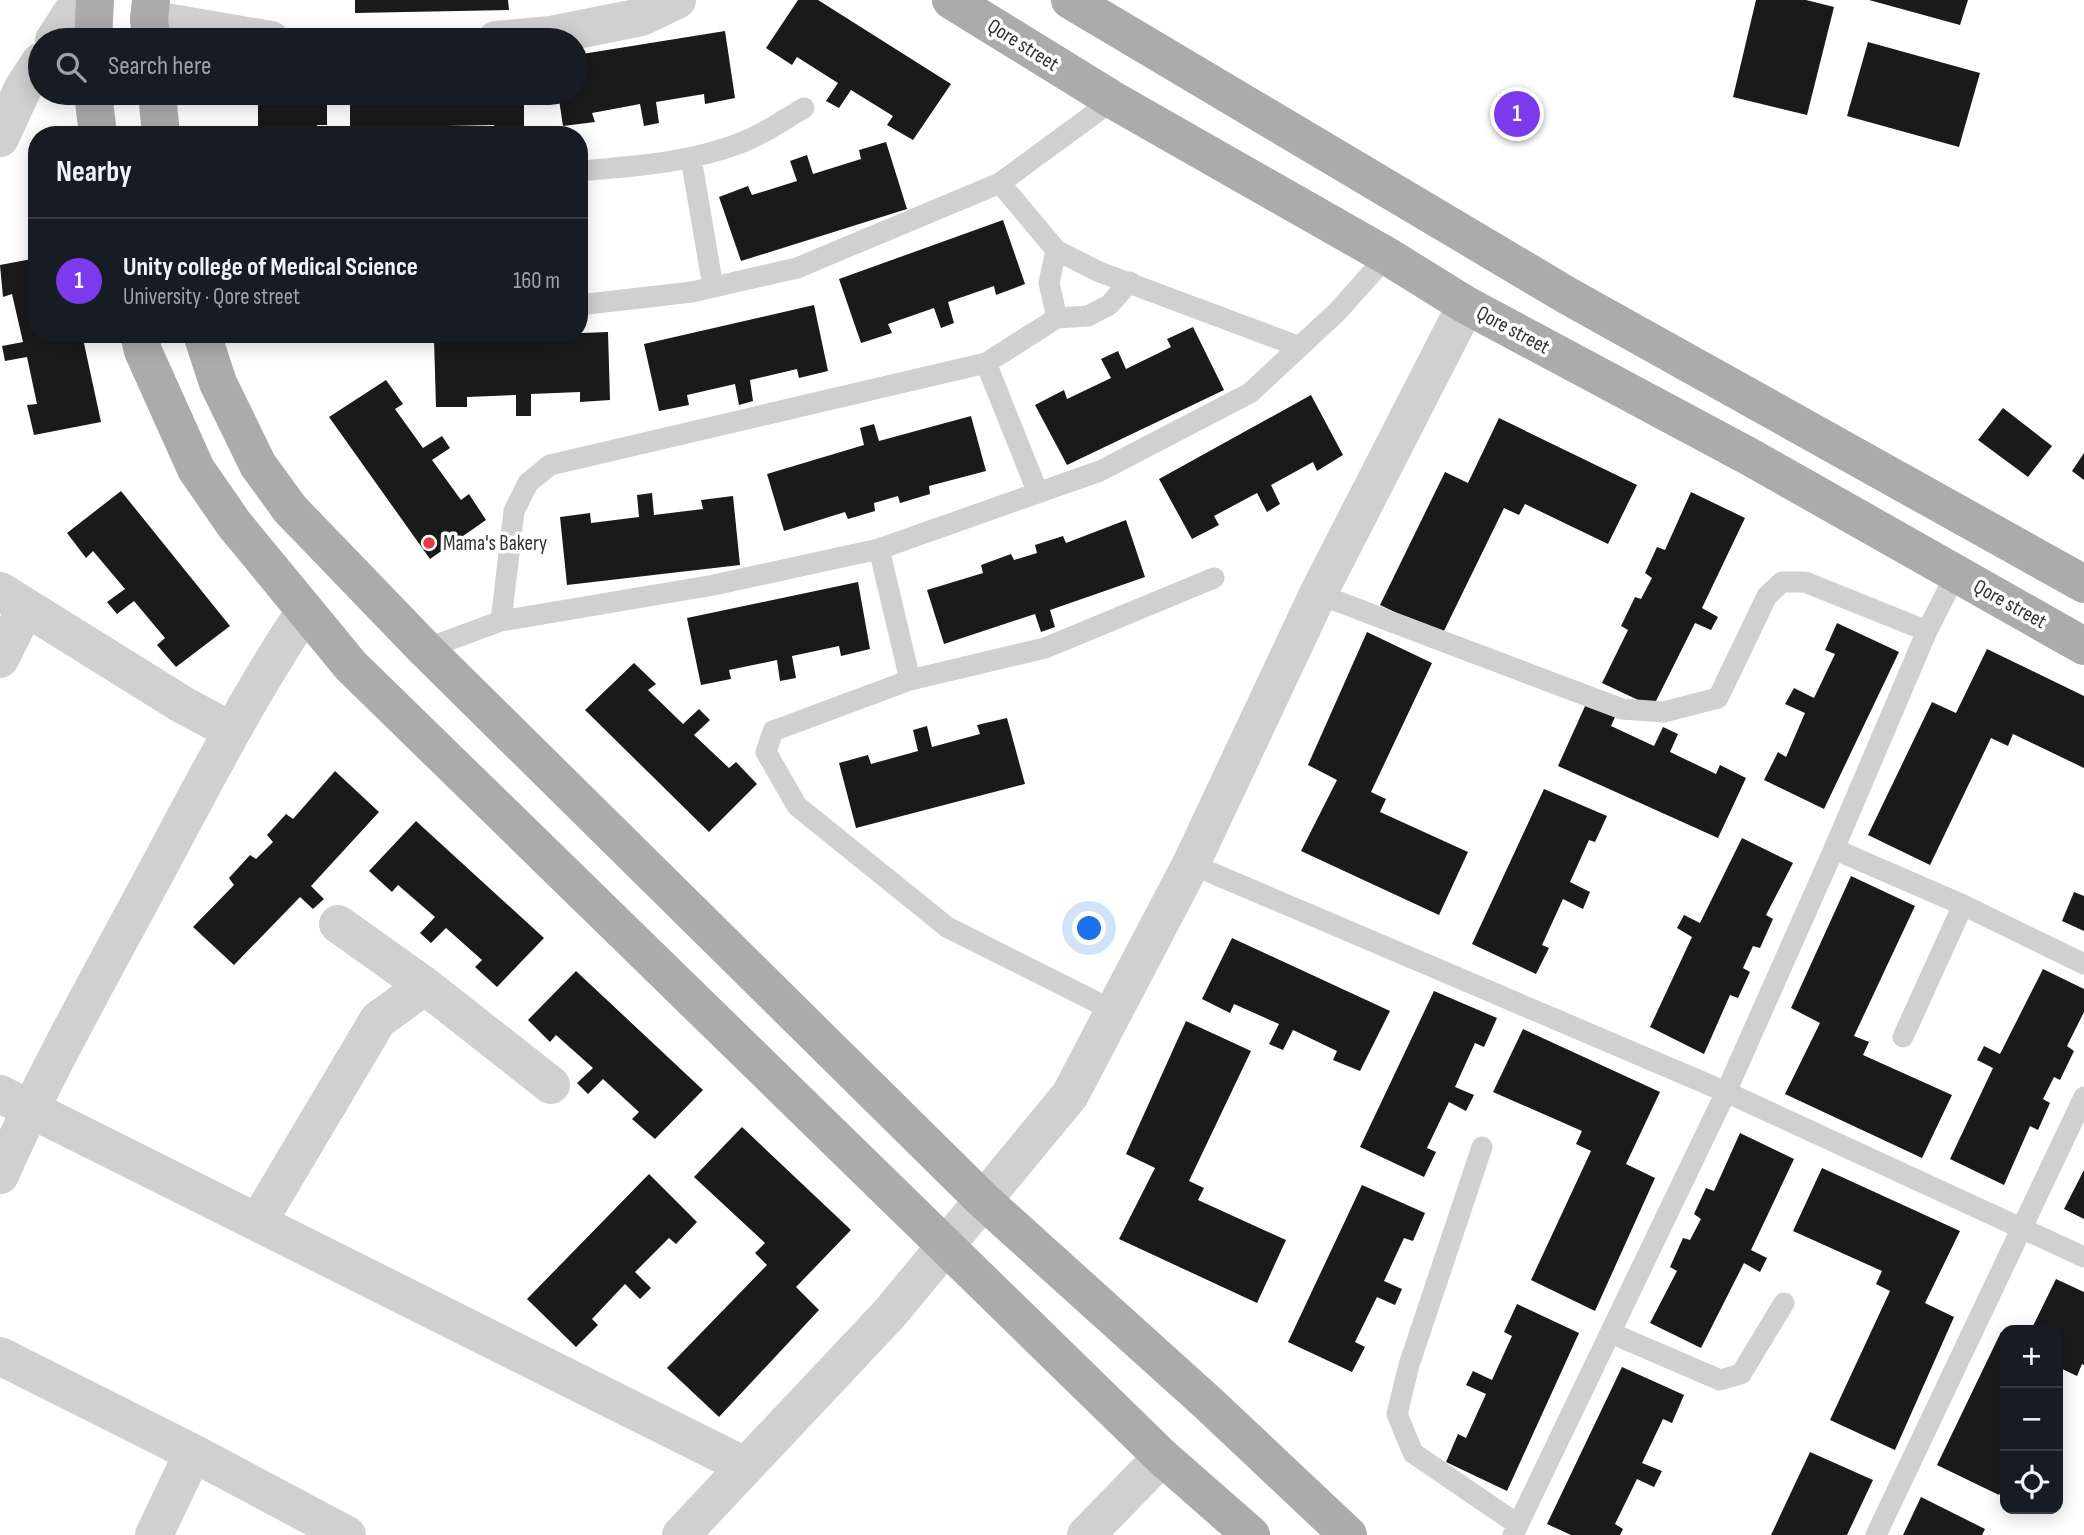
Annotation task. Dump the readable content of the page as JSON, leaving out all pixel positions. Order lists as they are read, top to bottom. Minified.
{"streets":{"main road":["Qore street"]},"places":["Mama's Bakery"],"page":{"search":"Search here","pins":"1","heading":"Nearby","list":[{"mark":"1","name":"Unity college of Medical Science","note":"University · Qore street","value":"160 m"}],"map_buttons":["+","−"]}}
